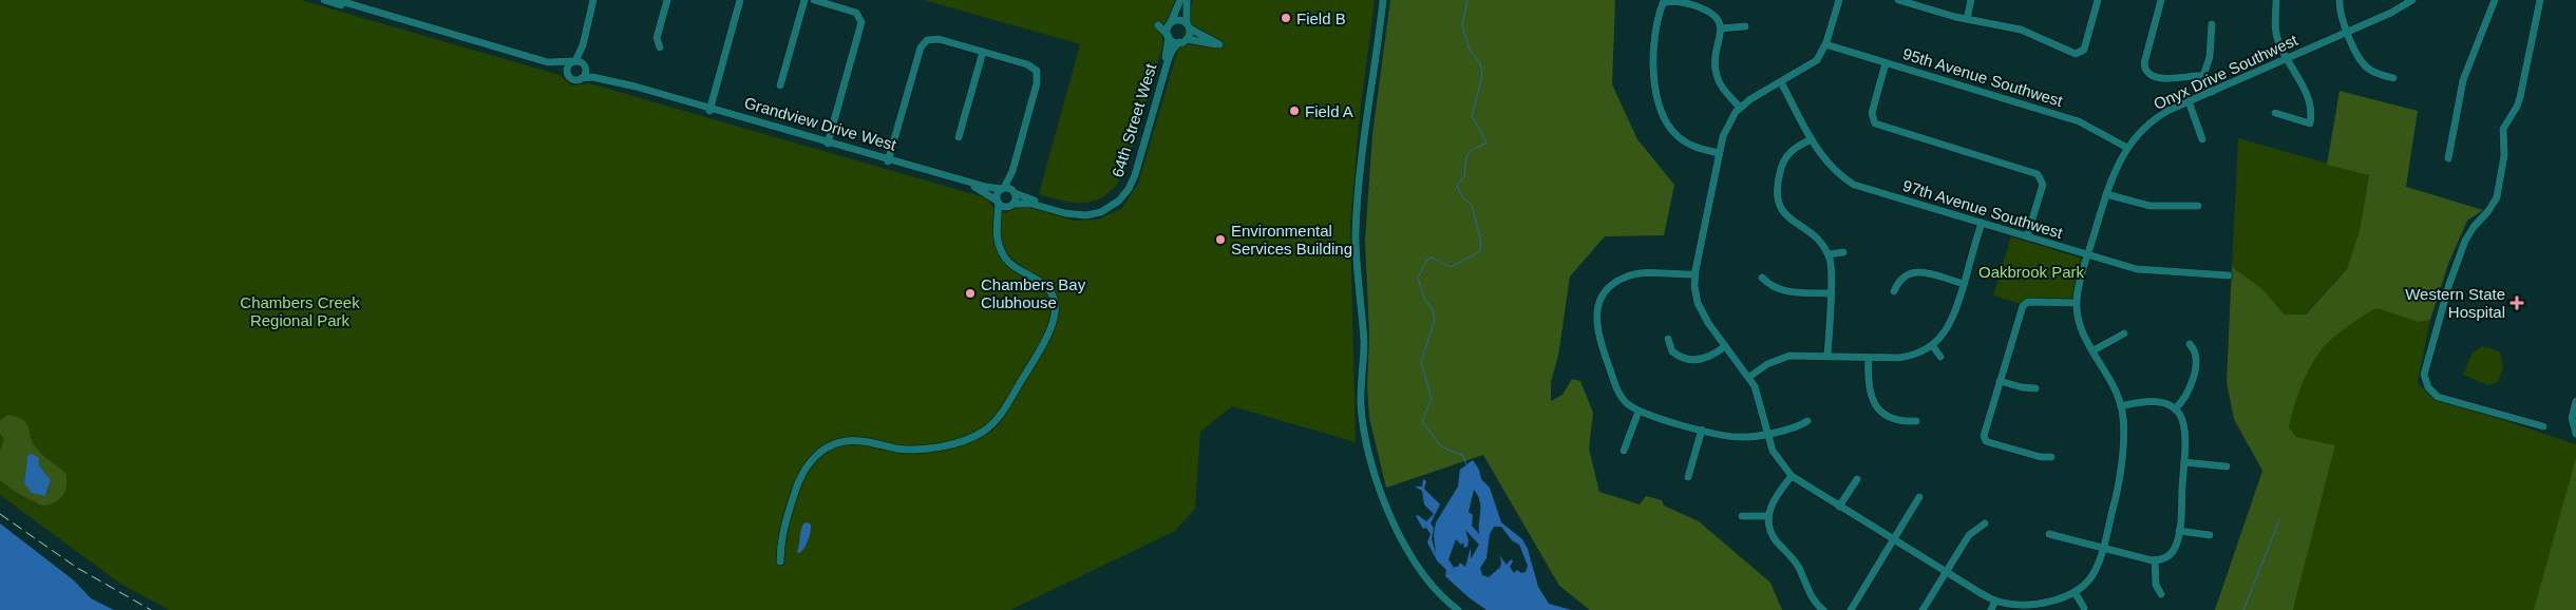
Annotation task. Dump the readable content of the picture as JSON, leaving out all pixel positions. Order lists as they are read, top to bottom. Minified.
{"streets":{"street":["Onyx Drive Southwest","95th Avenue Southwest","64th Street West","Grandview Drive West","97th Avenue Southwest"]},"crossings":[["Onyx Drive Southwest","95th Avenue Southwest"],["Onyx Drive Southwest","97th Avenue Southwest"]],"parks":["Oakbrook Park","Chambers Creek Regional Park"],"places":{"other":["Field B","Field A","Environmental Services Building","Chambers Bay Clubhouse"],"health":["Western State Hospital"]}}
